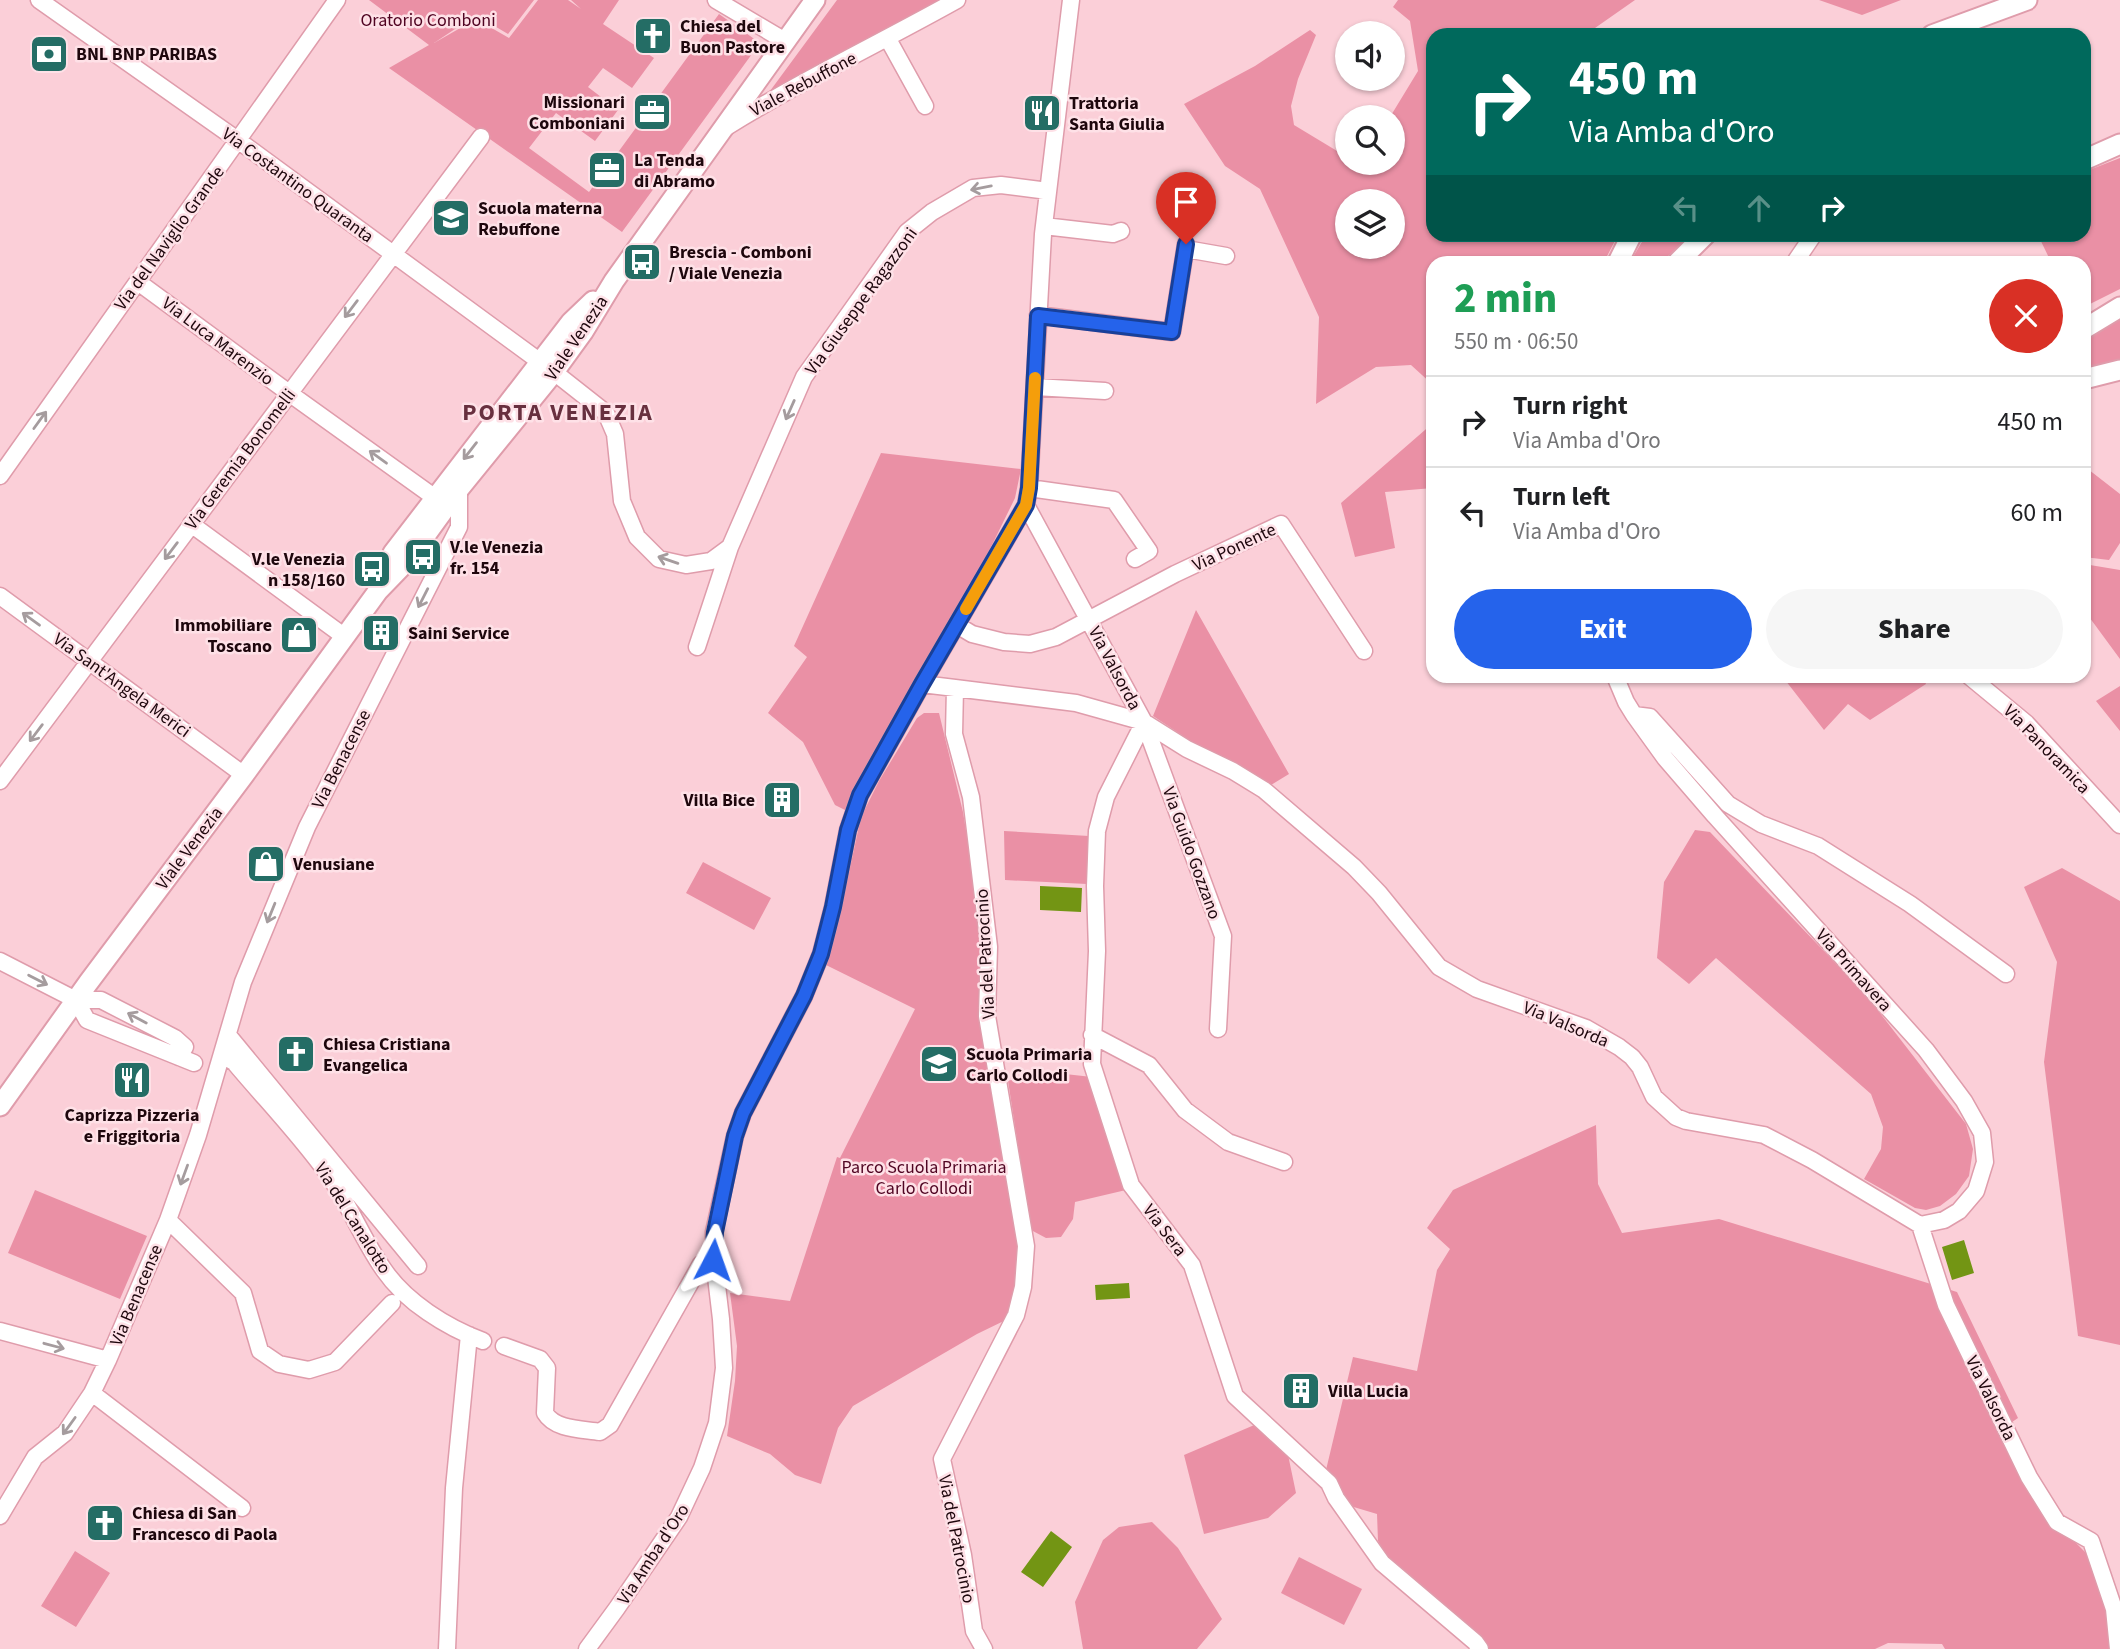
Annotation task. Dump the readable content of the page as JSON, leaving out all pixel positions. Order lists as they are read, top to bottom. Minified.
{"streets":{"street":["Viale Rebuffone","Via Costantino Quaranta","Via del Naviglio Grande","Via Giuseppe Ragazzoni","Viale Venezia","Via Luca Marenzio","Via Geremia Bonomelli","Via Ponente","Via Valsorda","Via Sant'Angela Merici","Via Panoramica","Via Benacense","Via Guido Gozzano","Via del Patrocinio","Via Primavera","Via del Canalotto","Via Sera","Via Amba d'Oro"]},"crossings":[["Viale Rebuffone","Viale Venezia"],["Via Costantino Quaranta","Via del Naviglio Grande"],["Via Costantino Quaranta","Viale Venezia"],["Via Costantino Quaranta","Via Geremia Bonomelli"],["Via del Naviglio Grande","Via Luca Marenzio"],["Via Giuseppe Ragazzoni","Via Amba d'Oro"],["Viale Venezia","Via Luca Marenzio"],["Viale Venezia","Via Sant'Angela Merici"],["Viale Venezia","Via Benacense"],["Via Luca Marenzio","Via Geremia Bonomelli"],["Via Geremia Bonomelli","Via Sant'Angela Merici"],["Via Ponente","Via Valsorda"],["Via Valsorda","Via Guido Gozzano"],["Via Valsorda","Via Primavera"],["Via Valsorda","Via Sera"],["Via Valsorda","Via Amba d'Oro"],["Via Benacense","Via del Canalotto"],["Via Guido Gozzano","Via Sera"]],"one_way":["Via del Naviglio Grande","Via Giuseppe Ragazzoni","Via Luca Marenzio","Via Geremia Bonomelli","Via Sant'Angela Merici","Via Benacense"],"districts":["PORTA VENEZIA"],"parks":["Oratorio Comboni","Parco Scuola Primaria Carlo Collodi"],"places":{"church":["Chiesa del Buon Pastore","Chiesa Cristiana Evangelica","Chiesa di San Francesco di Paola"],"bank":["BNL BNP PARIBAS"],"office":["Missionari Comboniani","La Tenda di Abramo"],"restaurant":["Trattoria Santa Giulia","Caprizza Pizzeria e Friggitoria"],"school or university":["Scuola materna Rebuffone","Scuola Primaria Carlo Collodi"],"bus stop":["Brescia - Comboni / Viale Venezia","V.le Venezia fr. 154","V.le Venezia n 158/160"],"building":["Saini Service","Villa Bice","Villa Lucia"],"shop":["Immobiliare Toscano","Venusiane"]},"page":{"turn":["450 m","Via Amba d'Oro"],"heading":["2 min","550 m · 06:50"],"list":[{"name":"Turn right","note":"Via Amba d'Oro","value":"450 m"},{"name":"Turn left","note":"Via Amba d'Oro","value":"60 m"}],"buttons":["Exit","Share"]}}
